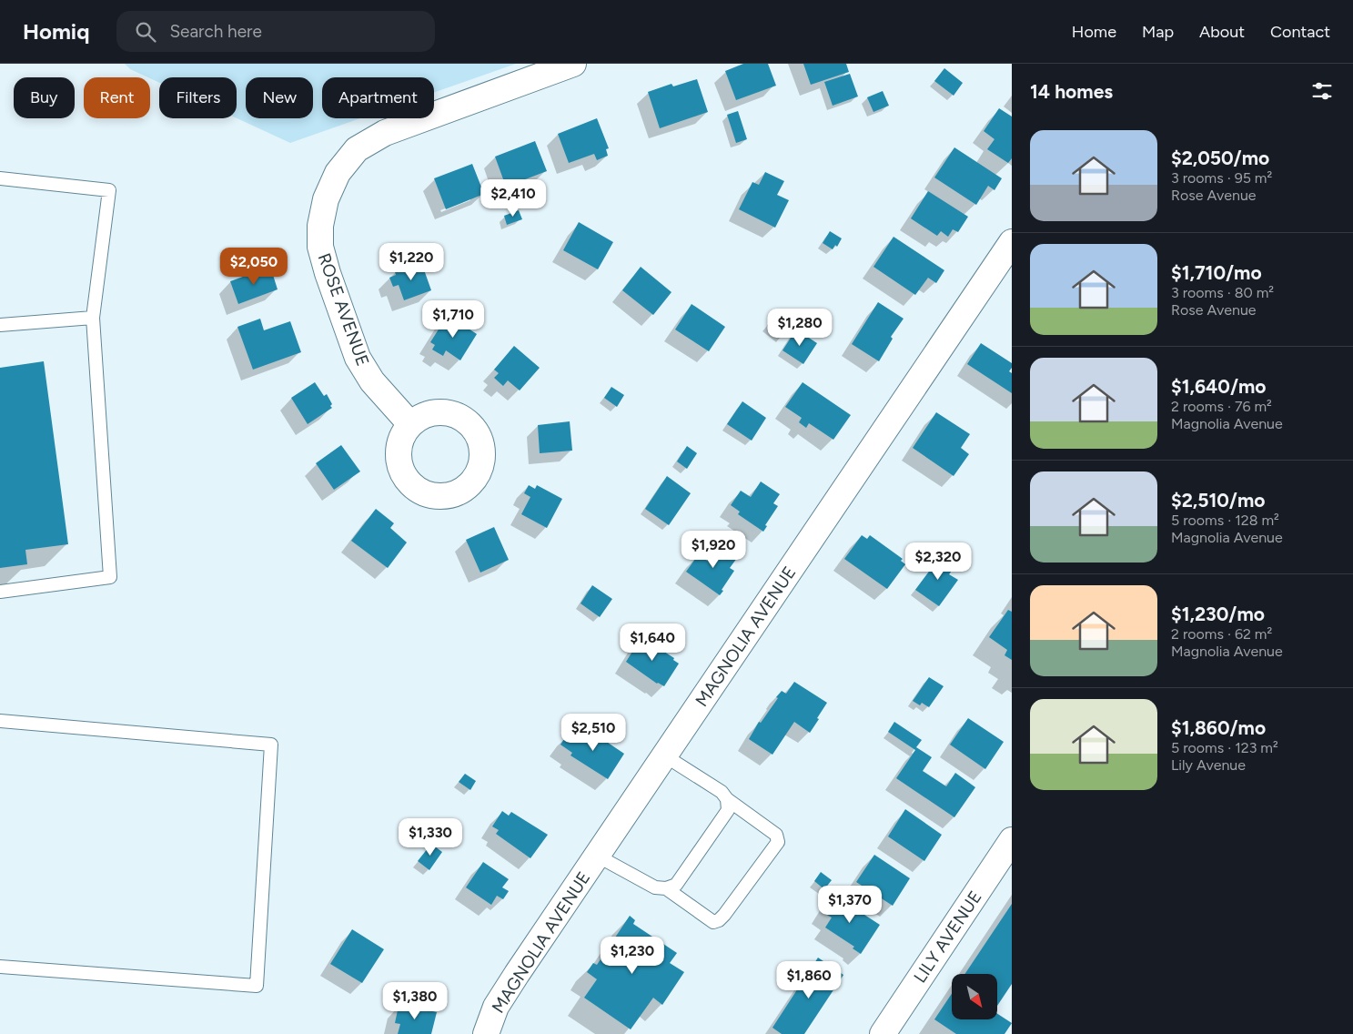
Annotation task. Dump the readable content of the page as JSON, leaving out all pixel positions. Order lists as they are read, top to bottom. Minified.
{"streets":{"street":["ROSE AVENUE","MAGNOLIA AVENUE","LILY AVENUE"]},"north":"bottom right","page":{"header":"Homiq","search":"Search here","nav":["Home","Map","About","Contact"],"heading":"14 homes","chip":["Buy","Rent","Filters","New","Apartment"],"list":[{"name":"$2,050/mo","note":"3 rooms · 95 m² · Rose Avenue"},{"name":"$1,710/mo","note":"3 rooms · 80 m² · Rose Avenue"},{"name":"$1,640/mo","note":"2 rooms · 76 m² · Magnolia Avenue"},{"name":"$2,510/mo","note":"5 rooms · 128 m² · Magnolia Avenue"},{"name":"$1,230/mo","note":"2 rooms · 62 m² · Magnolia Avenue"},{"name":"$1,860/mo","note":"5 rooms · 123 m² · Lily Avenue"}],"price":["$2,410","$1,220","$2,050","$1,710","$1,280","$1,920","$2,320","$1,640","$2,510","$1,330","$1,370","$1,230","$1,860","$1,380"]}}
